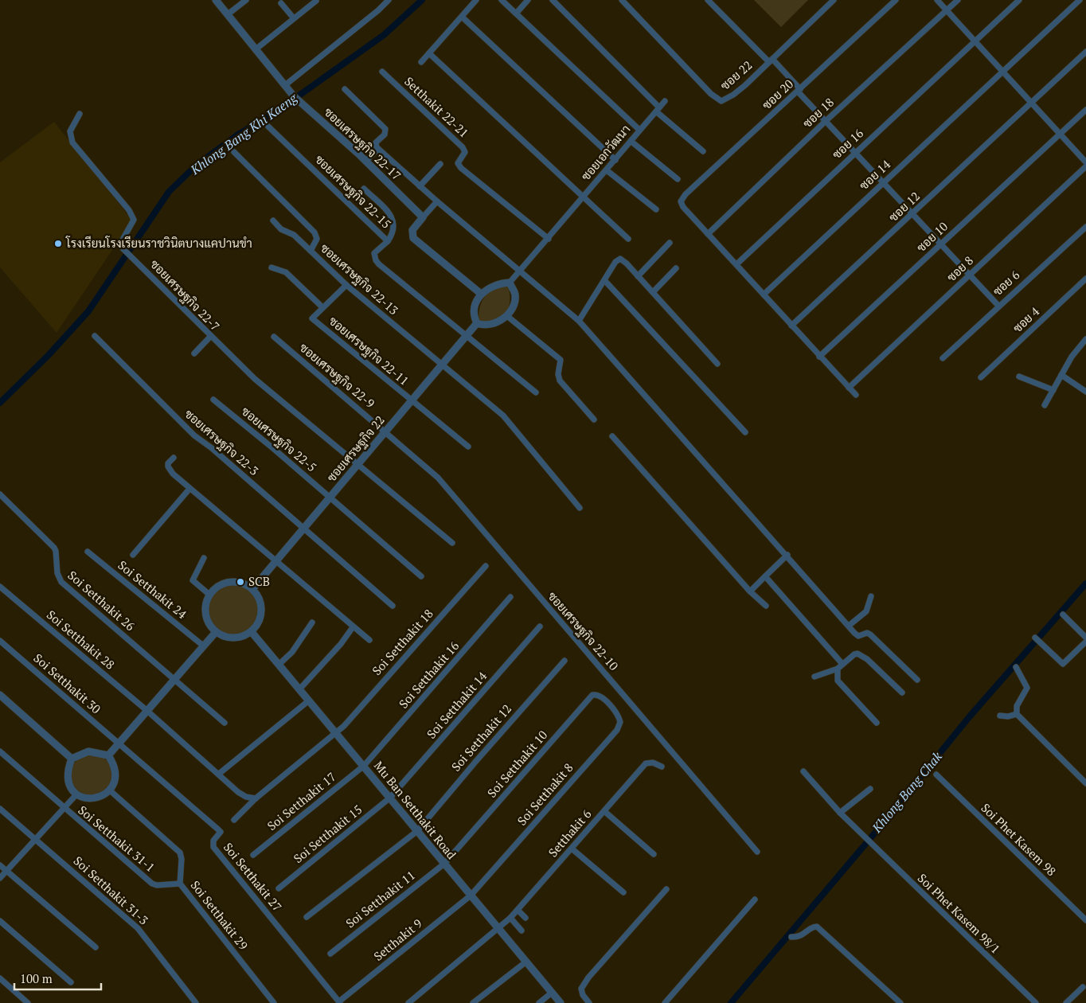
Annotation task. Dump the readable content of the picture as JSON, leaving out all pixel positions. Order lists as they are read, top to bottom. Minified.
{"streets":{"street":["ซอย 22","ซอย 20","Setthakit 22-21","ซอย 18","ซอยเศรษฐกิจ 22-17","ซอย 16","ซอยเอกวัฒนา","ซอย 14","ซอยเศรษฐกิจ 22-15","ซอย 12","ซอย 10","ซอย 8","ซอยเศรษฐกิจ 22-13","ซอย 6","ซอยเศรษฐกิจ 22-7","ซอย 4","ซอยเศรษฐกิจ 22-11","ซอยเศรษฐกิจ 22-9","ซอยเศรษฐกิจ 22-5","ซอยเศรษฐกิจ 22-3","ซอยเศรษฐกิจ 22","Soi Setthakit 24","Soi Setthakit 26","ซอยเศรษฐกิจ 22-10","Soi Setthakit 28","Soi Setthakit 18","Soi Setthakit 16","Soi Setthakit 30","Soi Setthakit 14","Soi Setthakit 12","Soi Setthakit 10","Soi Setthakit 8","Soi Setthakit 17","Mu Ban Setthakit Road","Setthakit 6","Soi Setthakit 15","Soi Setthakit 31-1","Soi Phet Kasem 98","Soi Setthakit 27","Soi Setthakit 31-3","Soi Setthakit 11","Soi Phet Kasem 98/1","Soi Setthakit 29","Setthakit 9"]},"crossings":[["ซอย 20","ซอย 18"],["Setthakit 22-21","ซอยเอกวัฒนา"],["ซอยเศรษฐกิจ 22-15","ซอยเศรษฐกิจ 22"],["ซอยเศรษฐกิจ 22-13","ซอยเศรษฐกิจ 22-11"],["ซอยเศรษฐกิจ 22-13","ซอยเศรษฐกิจ 22"],["ซอยเศรษฐกิจ 22-7","ซอยเศรษฐกิจ 22"],["ซอยเศรษฐกิจ 22-11","ซอยเศรษฐกิจ 22"],["ซอยเศรษฐกิจ 22-9","ซอยเศรษฐกิจ 22"],["ซอยเศรษฐกิจ 22-9","ซอยเศรษฐกิจ 22-10"],["ซอยเศรษฐกิจ 22-5","ซอยเศรษฐกิจ 22"],["ซอยเศรษฐกิจ 22-3","ซอยเศรษฐกิจ 22"],["ซอยเศรษฐกิจ 22","ซอยเศรษฐกิจ 22-10"],["ซอยเศรษฐกิจ 22","Mu Ban Setthakit Road"],["Soi Setthakit 28","Soi Setthakit 18"],["Soi Setthakit 18","Mu Ban Setthakit Road"],["Soi Setthakit 16","Soi Setthakit 17"],["Soi Setthakit 16","Mu Ban Setthakit Road"],["Soi Setthakit 30","Soi Setthakit 27"],["Soi Setthakit 14","Mu Ban Setthakit Road"],["Soi Setthakit 14","Soi Setthakit 15"],["Soi Setthakit 12","Mu Ban Setthakit Road"],["Soi Setthakit 10","Soi Setthakit 8"],["Soi Setthakit 10","Mu Ban Setthakit Road"],["Soi Setthakit 10","Soi Setthakit 11"],["Soi Setthakit 8","Mu Ban Setthakit Road"],["Soi Setthakit 8","Setthakit 9"],["Soi Setthakit 17","Mu Ban Setthakit Road"],["Mu Ban Setthakit Road","Setthakit 6"],["Mu Ban Setthakit Road","Soi Setthakit 15"],["Mu Ban Setthakit Road","Soi Setthakit 11"],["Mu Ban Setthakit Road","Setthakit 9"],["Soi Setthakit 31-1","Soi Setthakit 29"],["Soi Setthakit 27","Setthakit 9"]],"water":["Khlong Bang Khi Kaeng","Khlong Bang Chak"],"places":["โรงเรียนโรงเรียนราชวินิตบางแคปานขำ","SCB"],"scale_bar":"100 m"}
